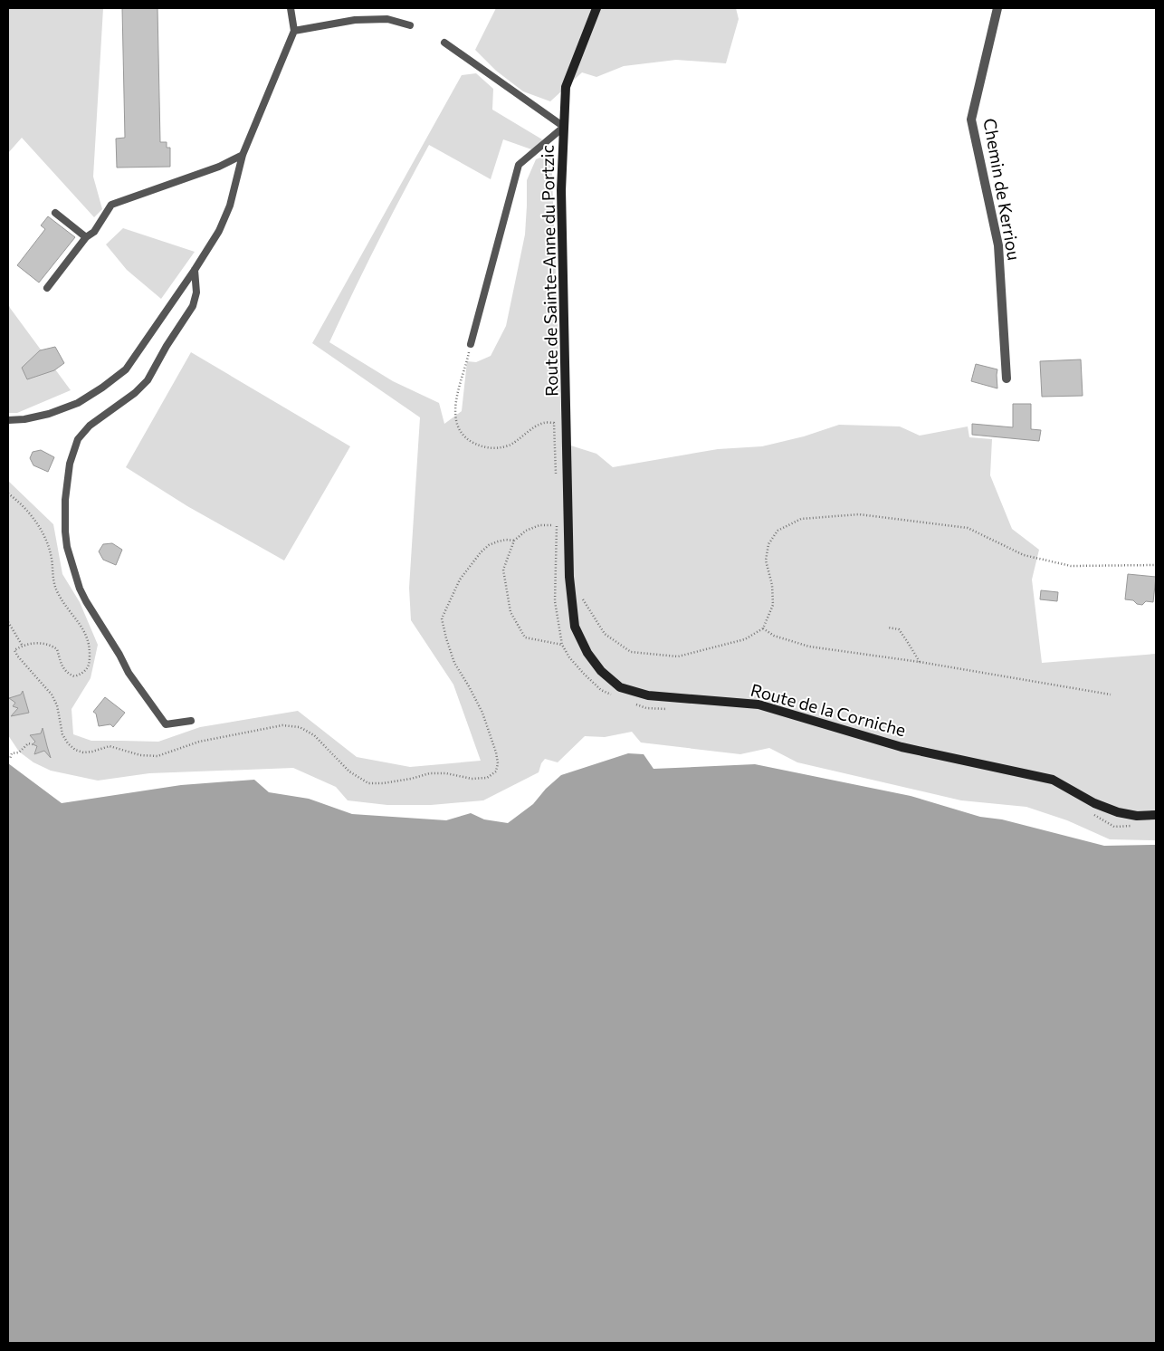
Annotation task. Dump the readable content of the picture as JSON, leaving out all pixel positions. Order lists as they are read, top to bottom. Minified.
{"streets":{"street":["Chemin de Kerriou","Route de Sainte-Anne du Portzic","Route de la Corniche"]},"crossings":[["Route de Sainte-Anne du Portzic","Route de la Corniche"]]}
